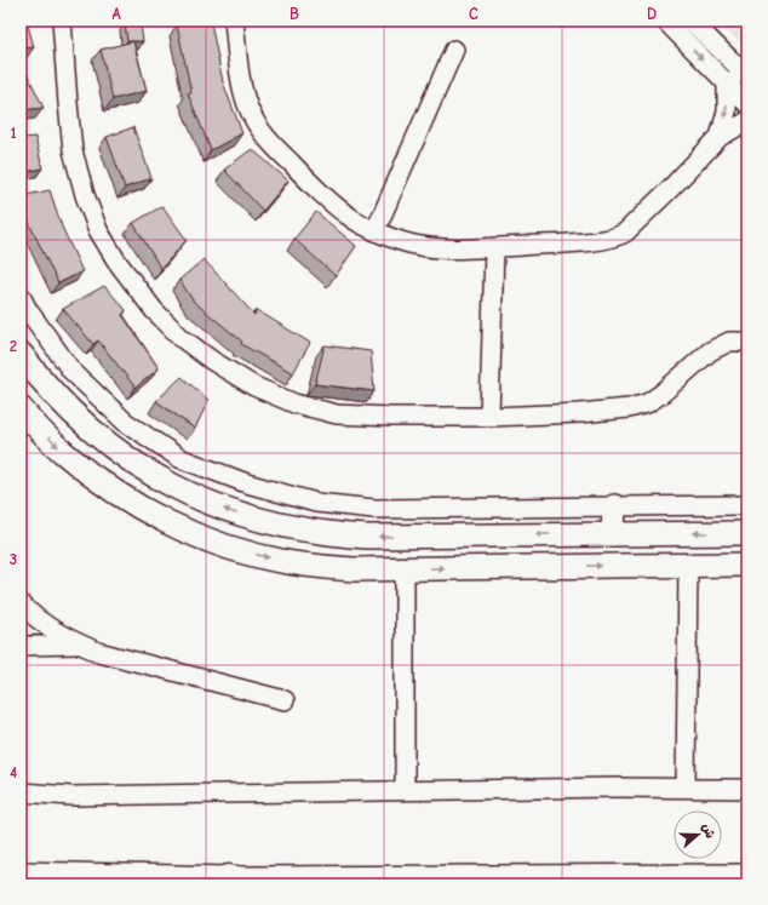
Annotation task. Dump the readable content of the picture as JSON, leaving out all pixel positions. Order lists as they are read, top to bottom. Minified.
{"north":"right","grid":{"columns":["A","B","C","D"],"rows":["1","2","3","4"]}}
